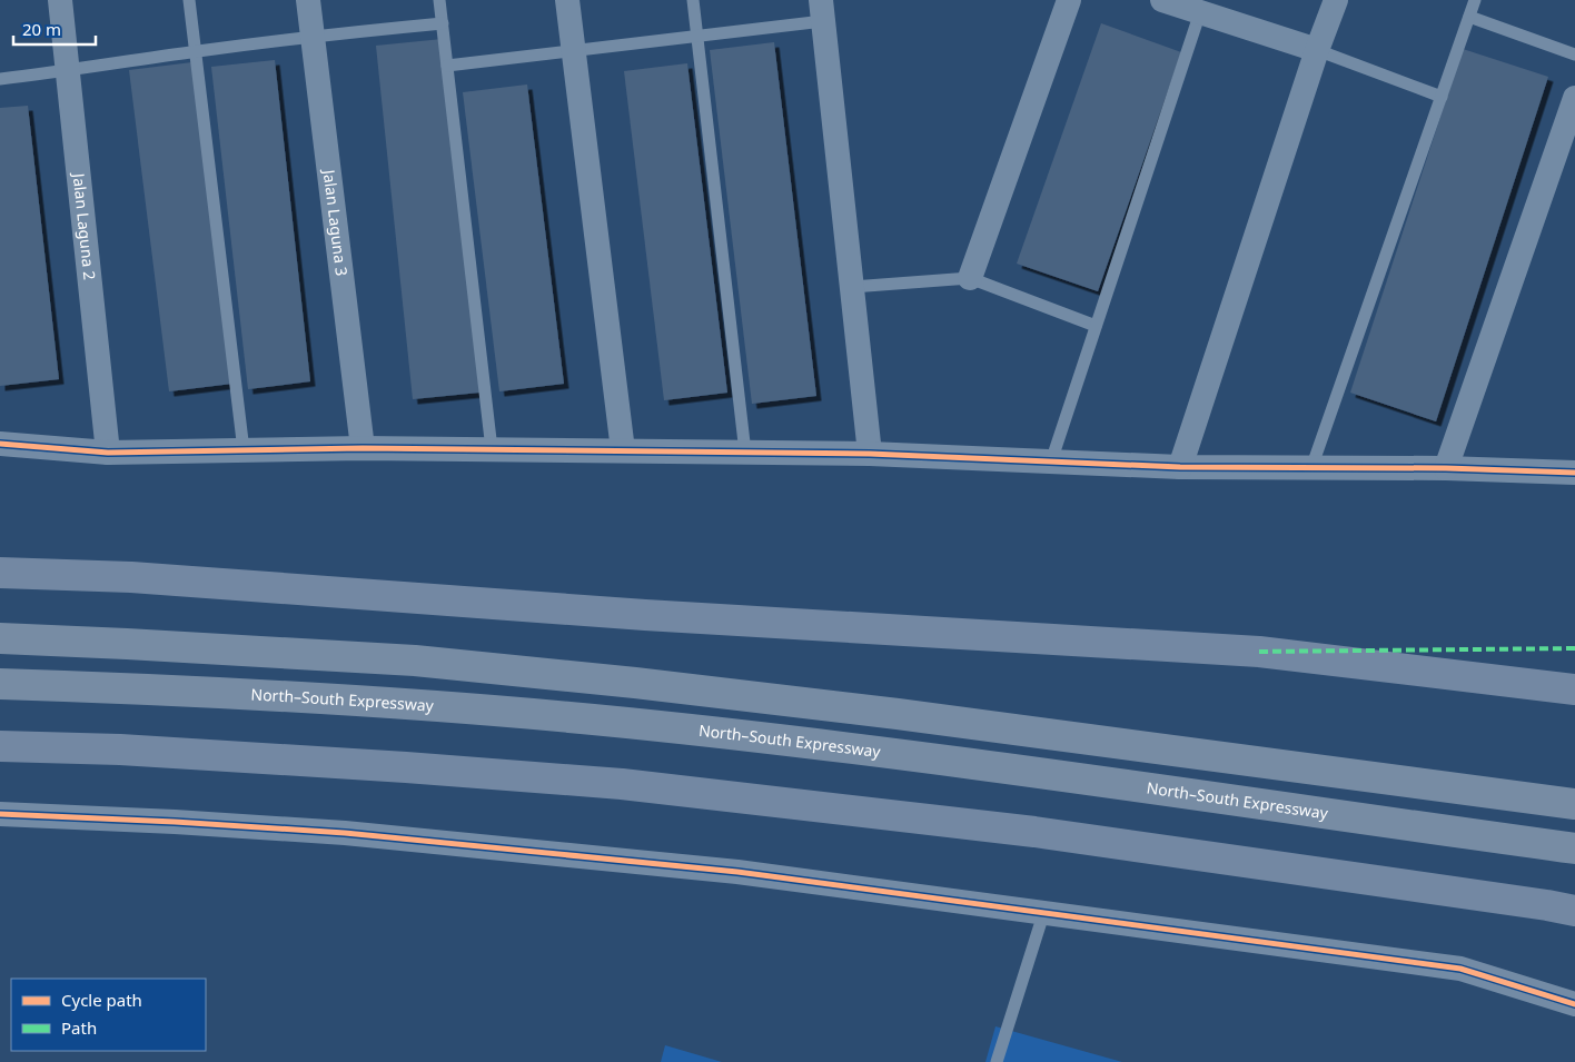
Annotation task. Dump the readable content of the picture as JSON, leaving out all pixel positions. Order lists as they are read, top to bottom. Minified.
{"streets":{"highway":["North–South Expressway"],"street":["Jalan Laguna 3","Jalan Laguna 2"]},"legend":["Cycle path","Path"],"scale_bar":"20 m"}
